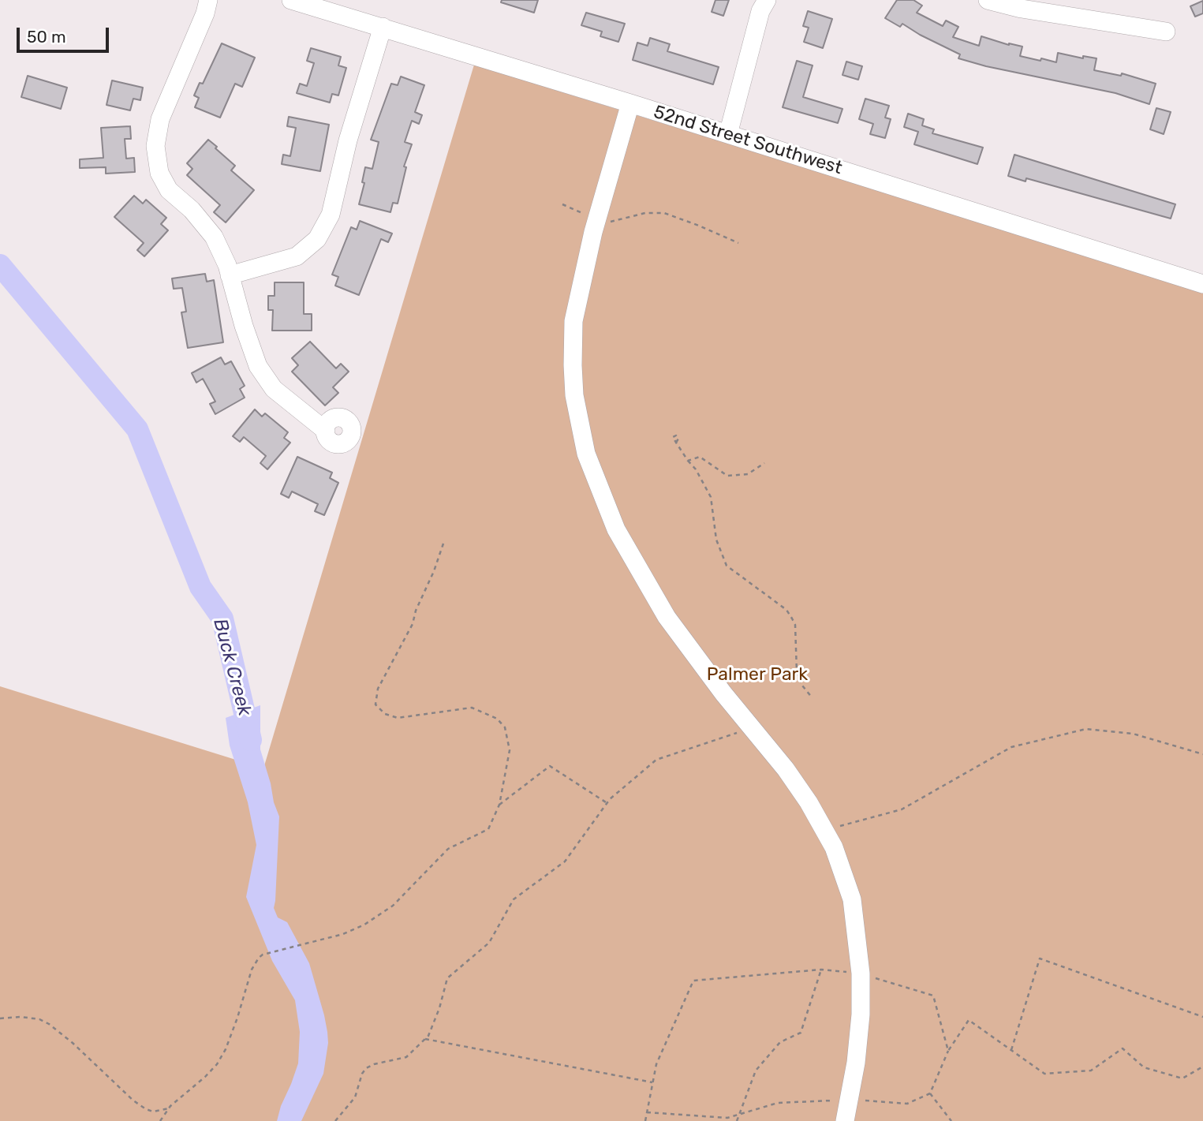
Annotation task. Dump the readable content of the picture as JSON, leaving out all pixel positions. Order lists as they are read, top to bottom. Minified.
{"streets":{"street":["52nd Street Southwest"]},"water":["Buck Creek"],"parks":["Palmer Park"],"scale_bar":"50 m"}
